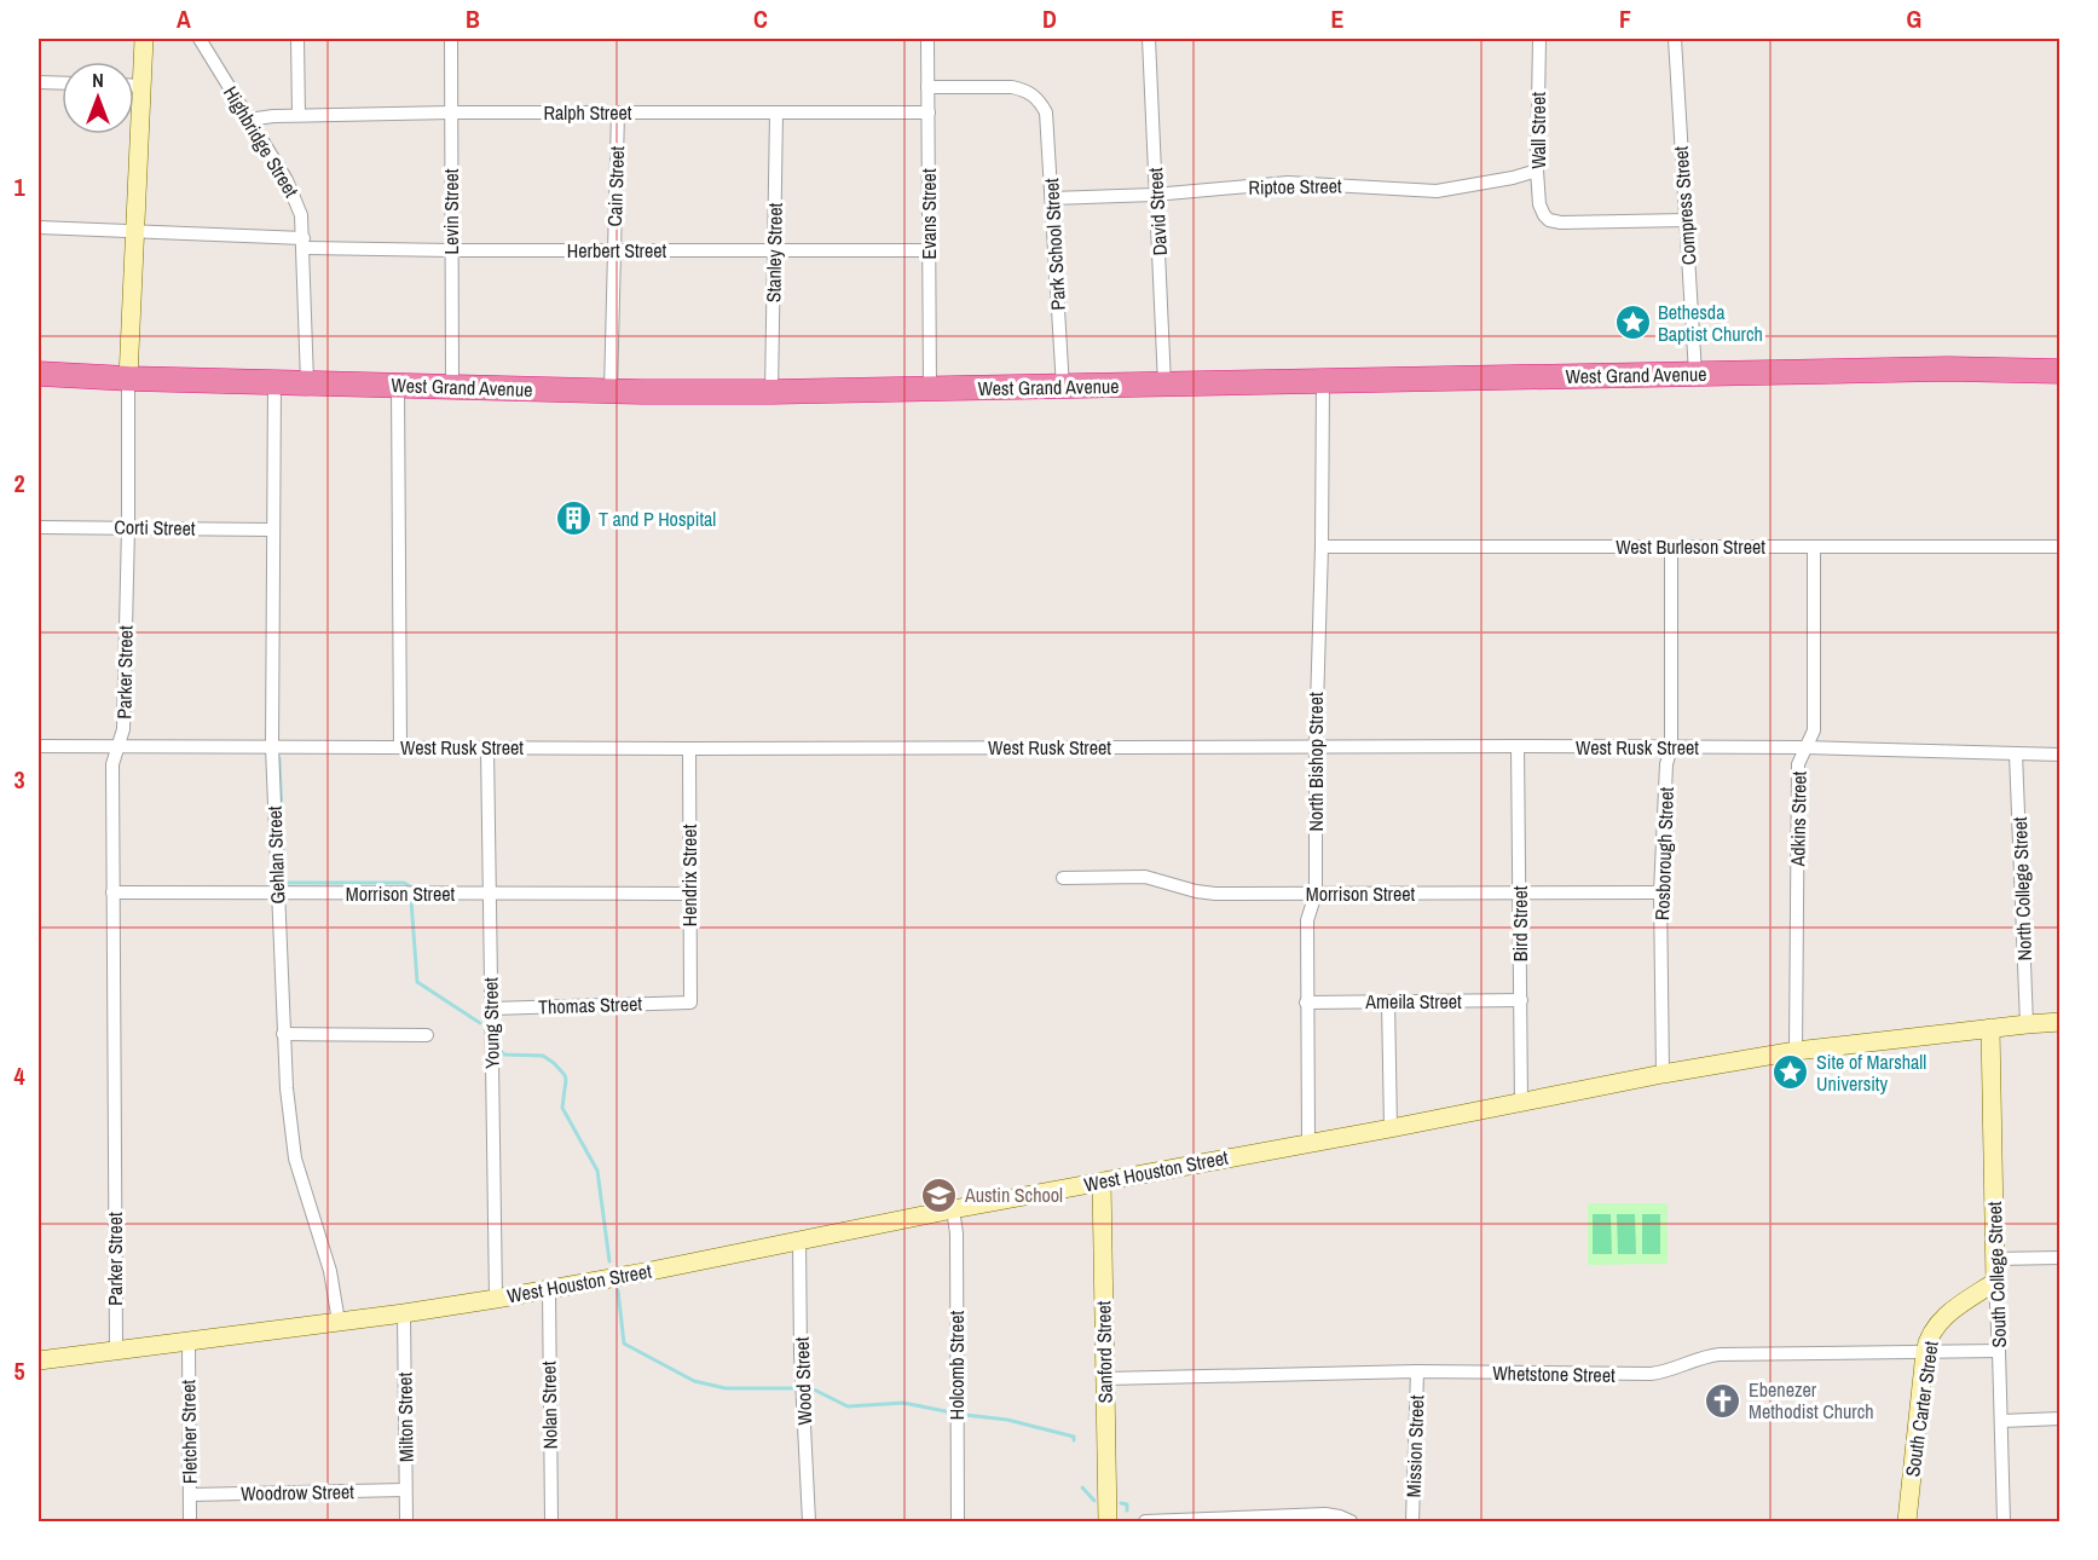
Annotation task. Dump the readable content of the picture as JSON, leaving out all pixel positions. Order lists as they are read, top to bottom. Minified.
{"streets":{"highway":["West Grand Avenue"],"main road":["Parker Street","West Houston Street","South College Street","Sanford Street","South Carter Street"],"street":["Ralph Street","Wall Street","Highbridge Street","Cain Street","Riptoe Street","Compress Street","Levin Street","David Street","Evans Street","Park School Street","Herbert Street","Stanley Street","Corti Street","West Burleson Street","West Rusk Street","North Bishop Street","Adkins Street","Rosborough Street","Gehlan Street","Hendrix Street","North College Street","Morrison Street","Bird Street","Ameila Street","Thomas Street","Young Street","Holcomb Street","Whetstone Street","Wood Street","Nolan Street","Milton Street","Fletcher Street","Mission Street","Woodrow Street"]},"crossings":[["Ralph Street","Highbridge Street"],["Ralph Street","Cain Street"],["Ralph Street","Levin Street"],["Ralph Street","Evans Street"],["Ralph Street","Stanley Street"],["Wall Street","Riptoe Street"],["Wall Street","Compress Street"],["Highbridge Street","Herbert Street"],["Highbridge Street","West Grand Avenue"],["Cain Street","Herbert Street"],["Cain Street","West Grand Avenue"],["Riptoe Street","David Street"],["Riptoe Street","Park School Street"],["Compress Street","West Grand Avenue"],["Levin Street","Herbert Street"],["Levin Street","West Grand Avenue"],["David Street","West Grand Avenue"],["Evans Street","Park School Street"],["Evans Street","Herbert Street"],["Evans Street","West Grand Avenue"],["Park School Street","West Grand Avenue"],["Herbert Street","Stanley Street"],["Herbert Street","Parker Street"],["Stanley Street","West Grand Avenue"],["West Grand Avenue","Parker Street"],["West Grand Avenue","North Bishop Street"],["West Grand Avenue","Gehlan Street"],["Corti Street","Parker Street"],["Corti Street","Gehlan Street"],["West Burleson Street","North Bishop Street"],["West Burleson Street","Adkins Street"],["West Burleson Street","Rosborough Street"],["Parker Street","West Rusk Street"],["Parker Street","Morrison Street"],["Parker Street","West Houston Street"],["West Rusk Street","North Bishop Street"],["West Rusk Street","Adkins Street"],["West Rusk Street","Rosborough Street"],["West Rusk Street","Gehlan Street"],["West Rusk Street","Hendrix Street"],["West Rusk Street","North College Street"],["West Rusk Street","Bird Street"],["West Rusk Street","Young Street"],["North Bishop Street","Morrison Street"],["North Bishop Street","Ameila Street"],["North Bishop Street","West Houston Street"],["Adkins Street","West Houston Street"],["Rosborough Street","Morrison Street"],["Rosborough Street","West Houston Street"],["Gehlan Street","Morrison Street"],["Gehlan Street","West Houston Street"],["Hendrix Street","Morrison Street"],["Hendrix Street","Thomas Street"],["North College Street","West Houston Street"],["Morrison Street","Bird Street"],["Morrison Street","Young Street"],["Bird Street","Ameila Street"],["Bird Street","West Houston Street"],["Thomas Street","Young Street"],["Young Street","West Houston Street"],["West Houston Street","South College Street"],["West Houston Street","Sanford Street"],["West Houston Street","Holcomb Street"],["West Houston Street","Wood Street"],["West Houston Street","Nolan Street"],["West Houston Street","Milton Street"],["West Houston Street","Fletcher Street"],["South College Street","Whetstone Street"],["South College Street","South Carter Street"],["Sanford Street","Whetstone Street"],["Whetstone Street","South Carter Street"],["Whetstone Street","Mission Street"],["Milton Street","Woodrow Street"],["Fletcher Street","Woodrow Street"]],"places":{"place":["Bethesda Baptist Church","Site of Marshall University"],"building":["T and P Hospital"],"school or university":["Austin School"],"church":["Ebenezer Methodist Church"]},"north":"top","grid":{"columns":["A","B","C","D","E","F","G"],"rows":["1","2","3","4","5"]}}
